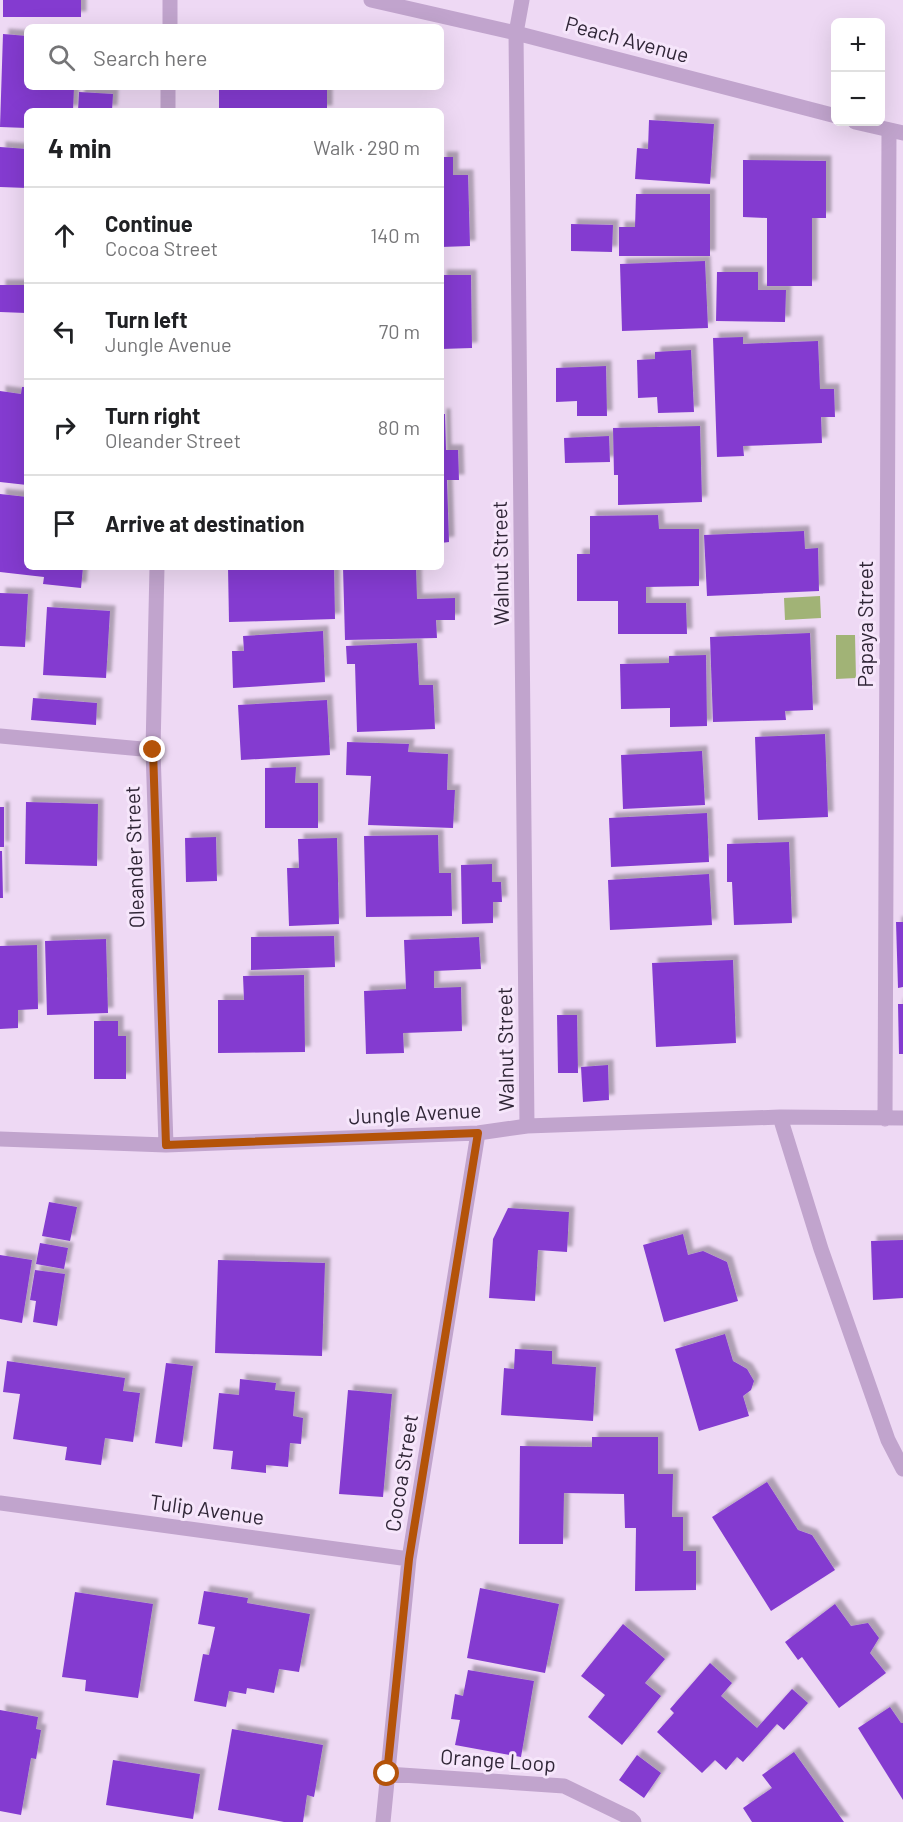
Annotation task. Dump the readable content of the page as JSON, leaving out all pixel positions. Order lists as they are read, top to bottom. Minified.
{"streets":{"street":["Peach Avenue","Walnut Street","Papaya Street","Oleander Street","Jungle Avenue","Cocoa Street","Tulip Avenue","Orange Loop"]},"crossings":[["Peach Avenue","Walnut Street"],["Walnut Street","Jungle Avenue"],["Papaya Street","Jungle Avenue"],["Oleander Street","Jungle Avenue"],["Jungle Avenue","Cocoa Street"],["Cocoa Street","Tulip Avenue"],["Cocoa Street","Orange Loop"]],"page":{"map_buttons":["+","−"],"search":"Search here","heading":["4 min","Walk · 290 m"],"list":[["Continue","Cocoa Street","140 m"],["Turn left","Jungle Avenue","70 m"],["Turn right","Oleander Street","80 m"],"Arrive at destination"]}}
